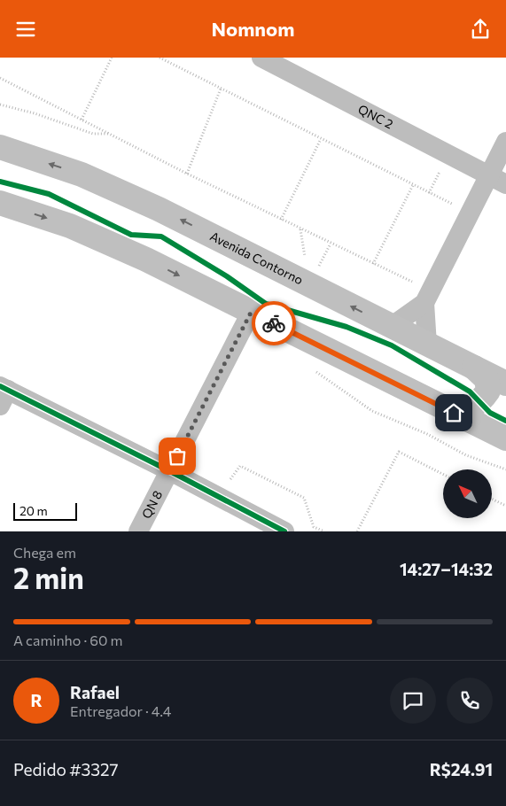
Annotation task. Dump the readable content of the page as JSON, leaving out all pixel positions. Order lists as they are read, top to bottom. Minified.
{"streets":{"main road":["Avenida Contorno"],"street":["QNC 2","QN 8"]},"scale_bar":"20 m","north":"top left","page":{"header":"Nomnom","scale":"20 m","heading":["2 min","Chega em","14:27–14:32"],"panel":["Rafael","Entregador · 4.4","Pedido #3327","R$24.91"],"bar":"A caminho · 60 m","round":"R"}}
